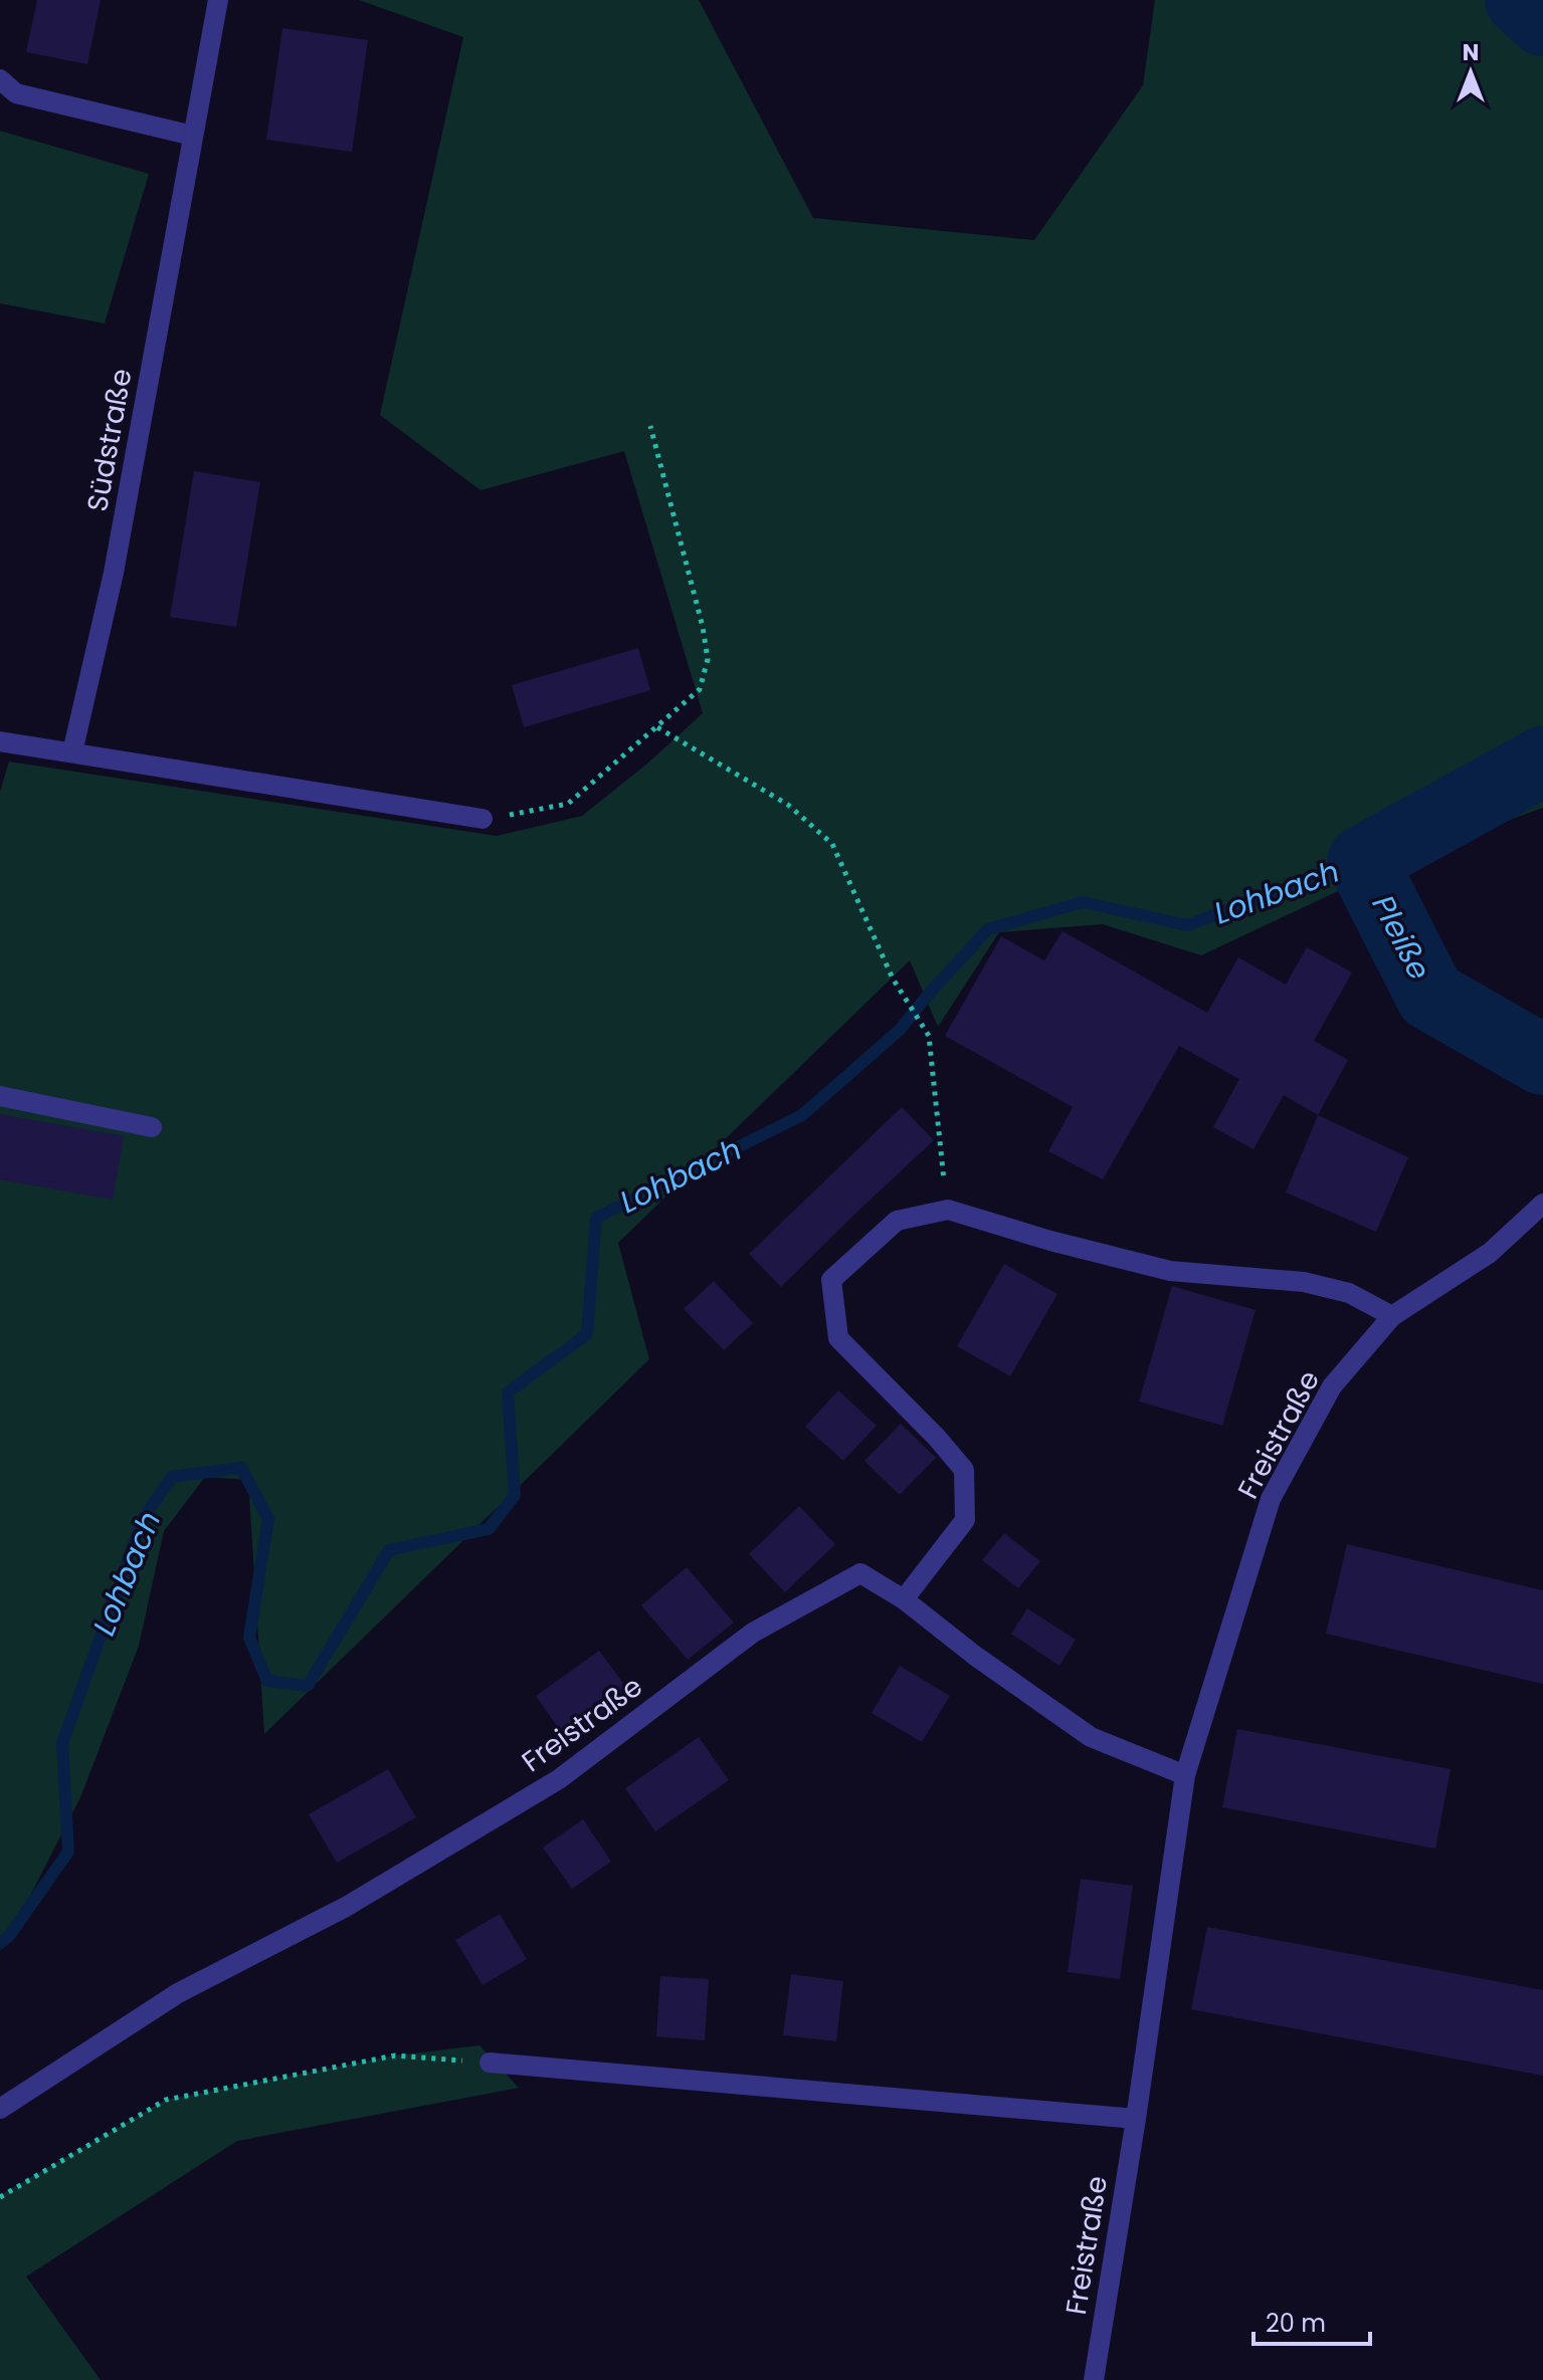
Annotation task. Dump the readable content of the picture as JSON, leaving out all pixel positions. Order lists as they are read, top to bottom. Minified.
{"streets":{"street":["Südstraße","Freistraße"]},"water":["Lohbach","Pleiße"],"scale_bar":"20 m","north":"top"}
